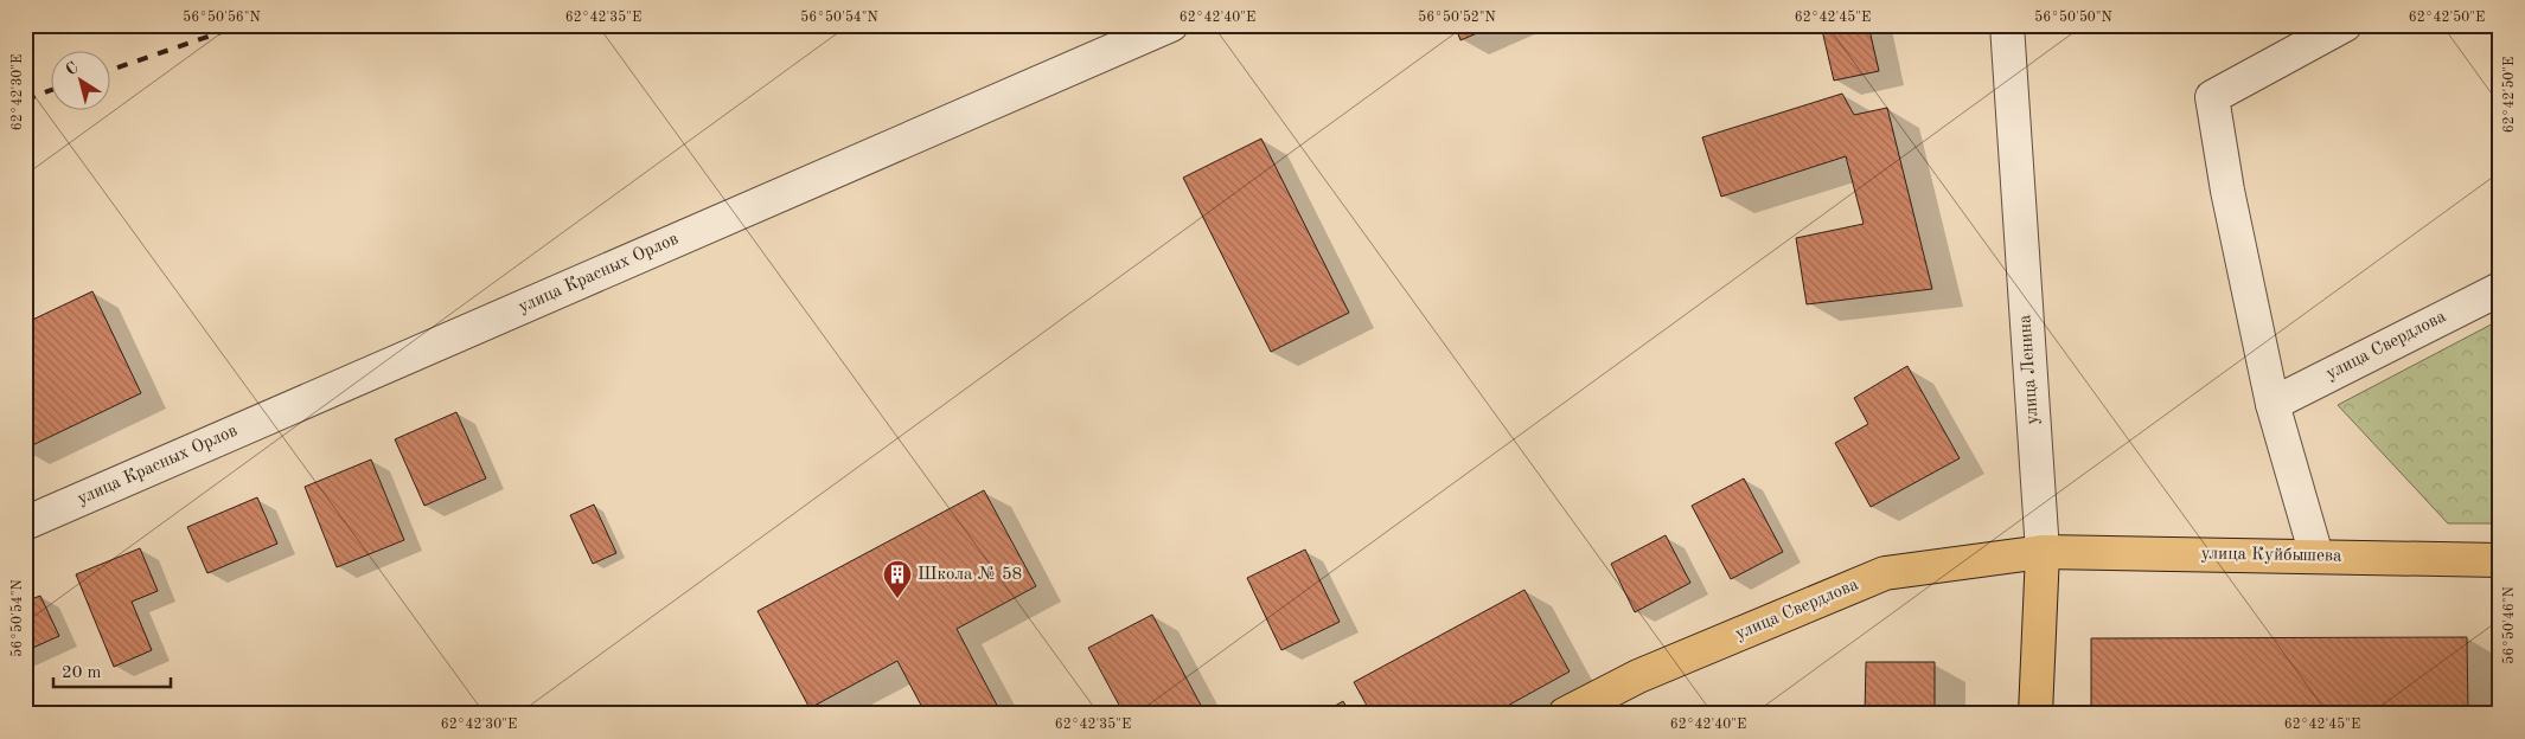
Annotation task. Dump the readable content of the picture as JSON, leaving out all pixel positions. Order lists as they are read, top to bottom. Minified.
{"streets":{"main road":["улица Свердлова","улица Ленина","улица Куйбышева"],"street":["улица Красных Орлов"]},"crossings":[["улица Свердлова","улица Ленина"],["улица Свердлова","улица Куйбышева"],["улица Ленина","улица Куйбышева"]],"places":{"building":["Школа № 58"]},"scale_bar":"20 m","north":"top left","coordinates":["56°50'56\"N","62°42'35\"E","56°50'54\"N","62°42'40\"E","56°50'52\"N","62°42'45\"E","56°50'50\"N","62°42'50\"E","62°42'30\"E","56°50'46\"N"]}
